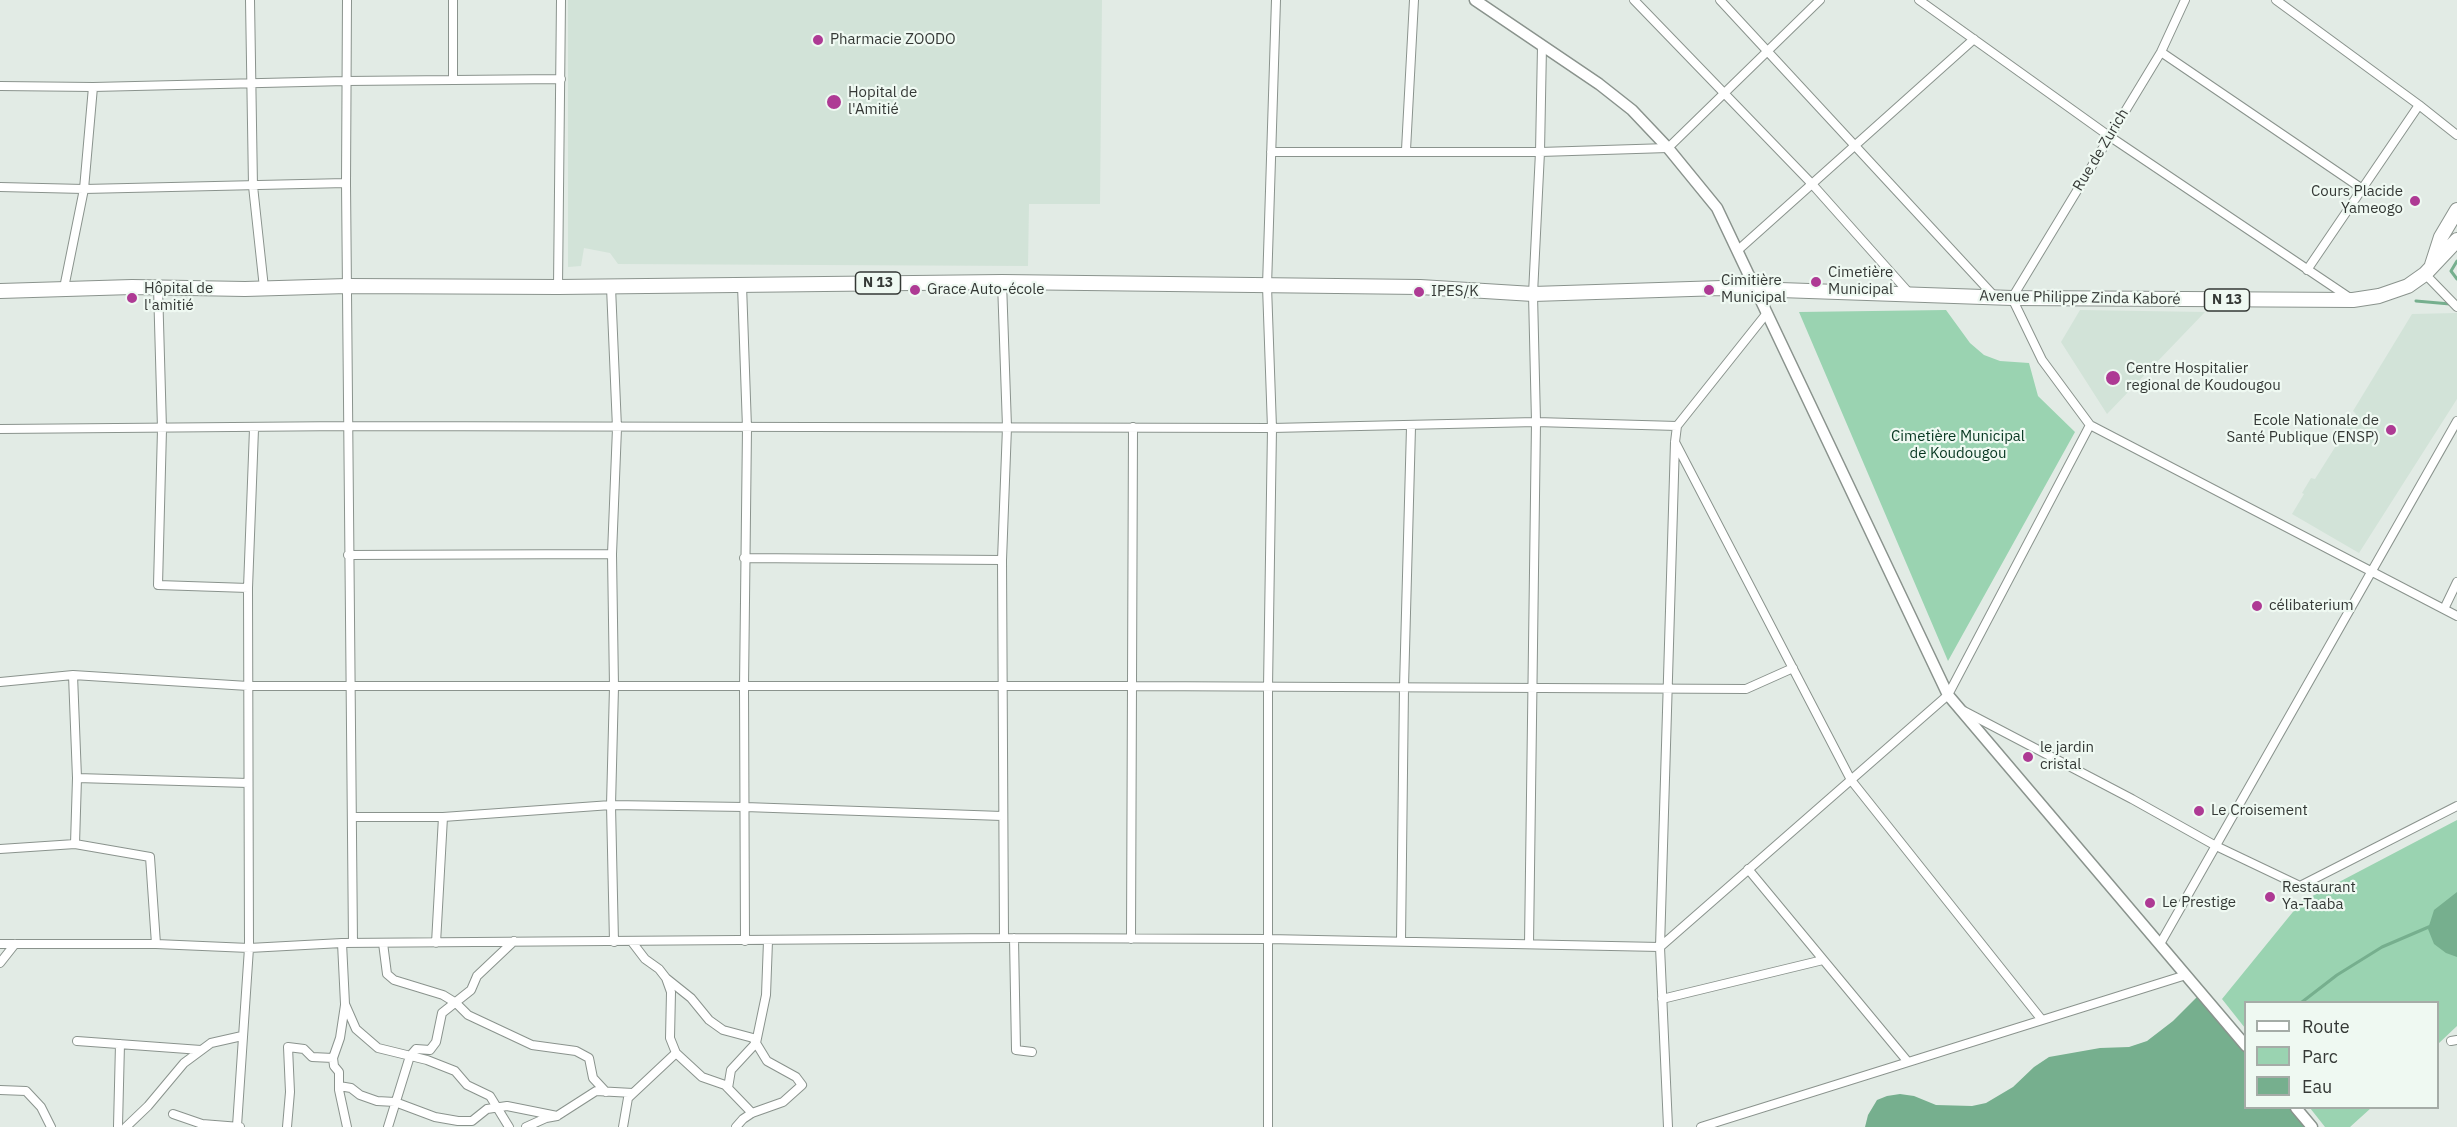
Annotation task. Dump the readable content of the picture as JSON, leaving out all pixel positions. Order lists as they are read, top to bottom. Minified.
{"streets":{"main road":["N 13","Avenue Philippe Zinda Kaboré"],"street":["Rue de Zurich"]},"crossings":[["Rue de Zurich","Avenue Philippe Zinda Kaboré"],["N 13","Avenue Philippe Zinda Kaboré"]],"parks":["Cimetière Municipal de Koudougou"],"places":["Pharmacie ZOODO","Hopital de l'Amitié","Cours Placide Yameogo","Cimetière Municipal","Grace Auto-école","Cimitière Municipal","IPES/K","Hôpital de l'amitié","Centre Hospitalier regional de Koudougou","Ecole Nationale de Santé Publique (ENSP)","célibaterium","le jardin cristal","Le Croisement","Restaurant Ya-Taaba","Le Prestige"],"legend":["Route","Parc","Eau"]}
